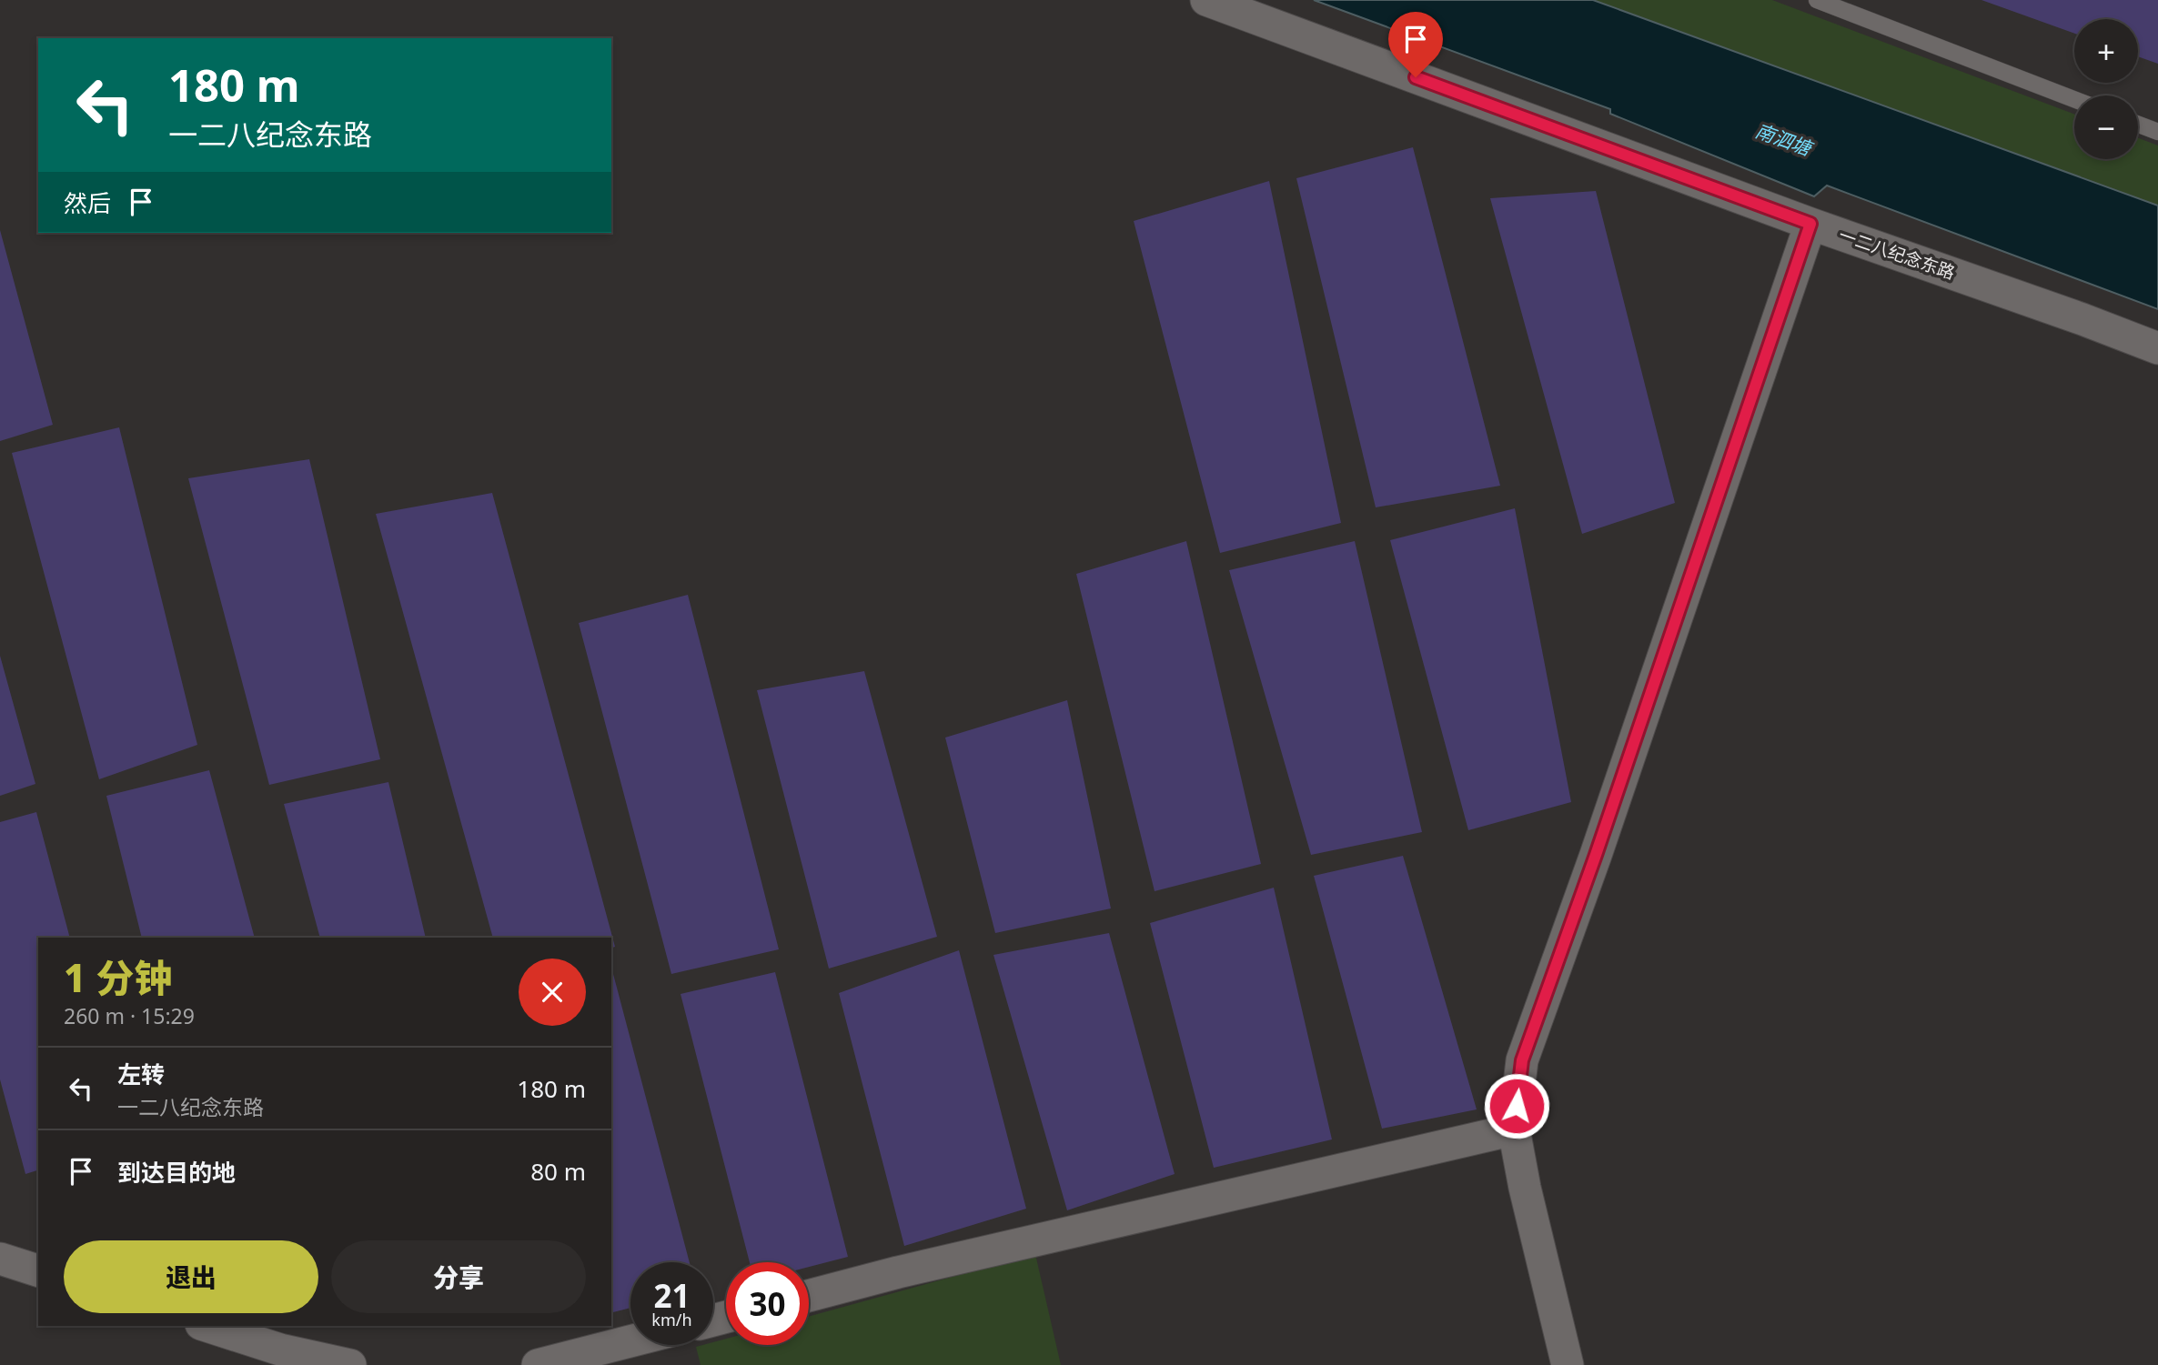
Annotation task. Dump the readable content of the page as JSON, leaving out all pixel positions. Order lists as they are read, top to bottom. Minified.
{"streets":{"street":["一二八纪念东路"]},"water":["南泗塘"],"page":{"map_buttons":["+","−"],"turn":["180 m","一二八纪念东路"],"then":"然后","heading":["1 分钟","260 m · 15:29"],"list":[{"name":"左转","note":"一二八纪念东路","value":"180 m"},{"name":"到达目的地","value":"80 m"}],"buttons":["退出","分享"],"speed":"21 km/h","limit":"30"}}
